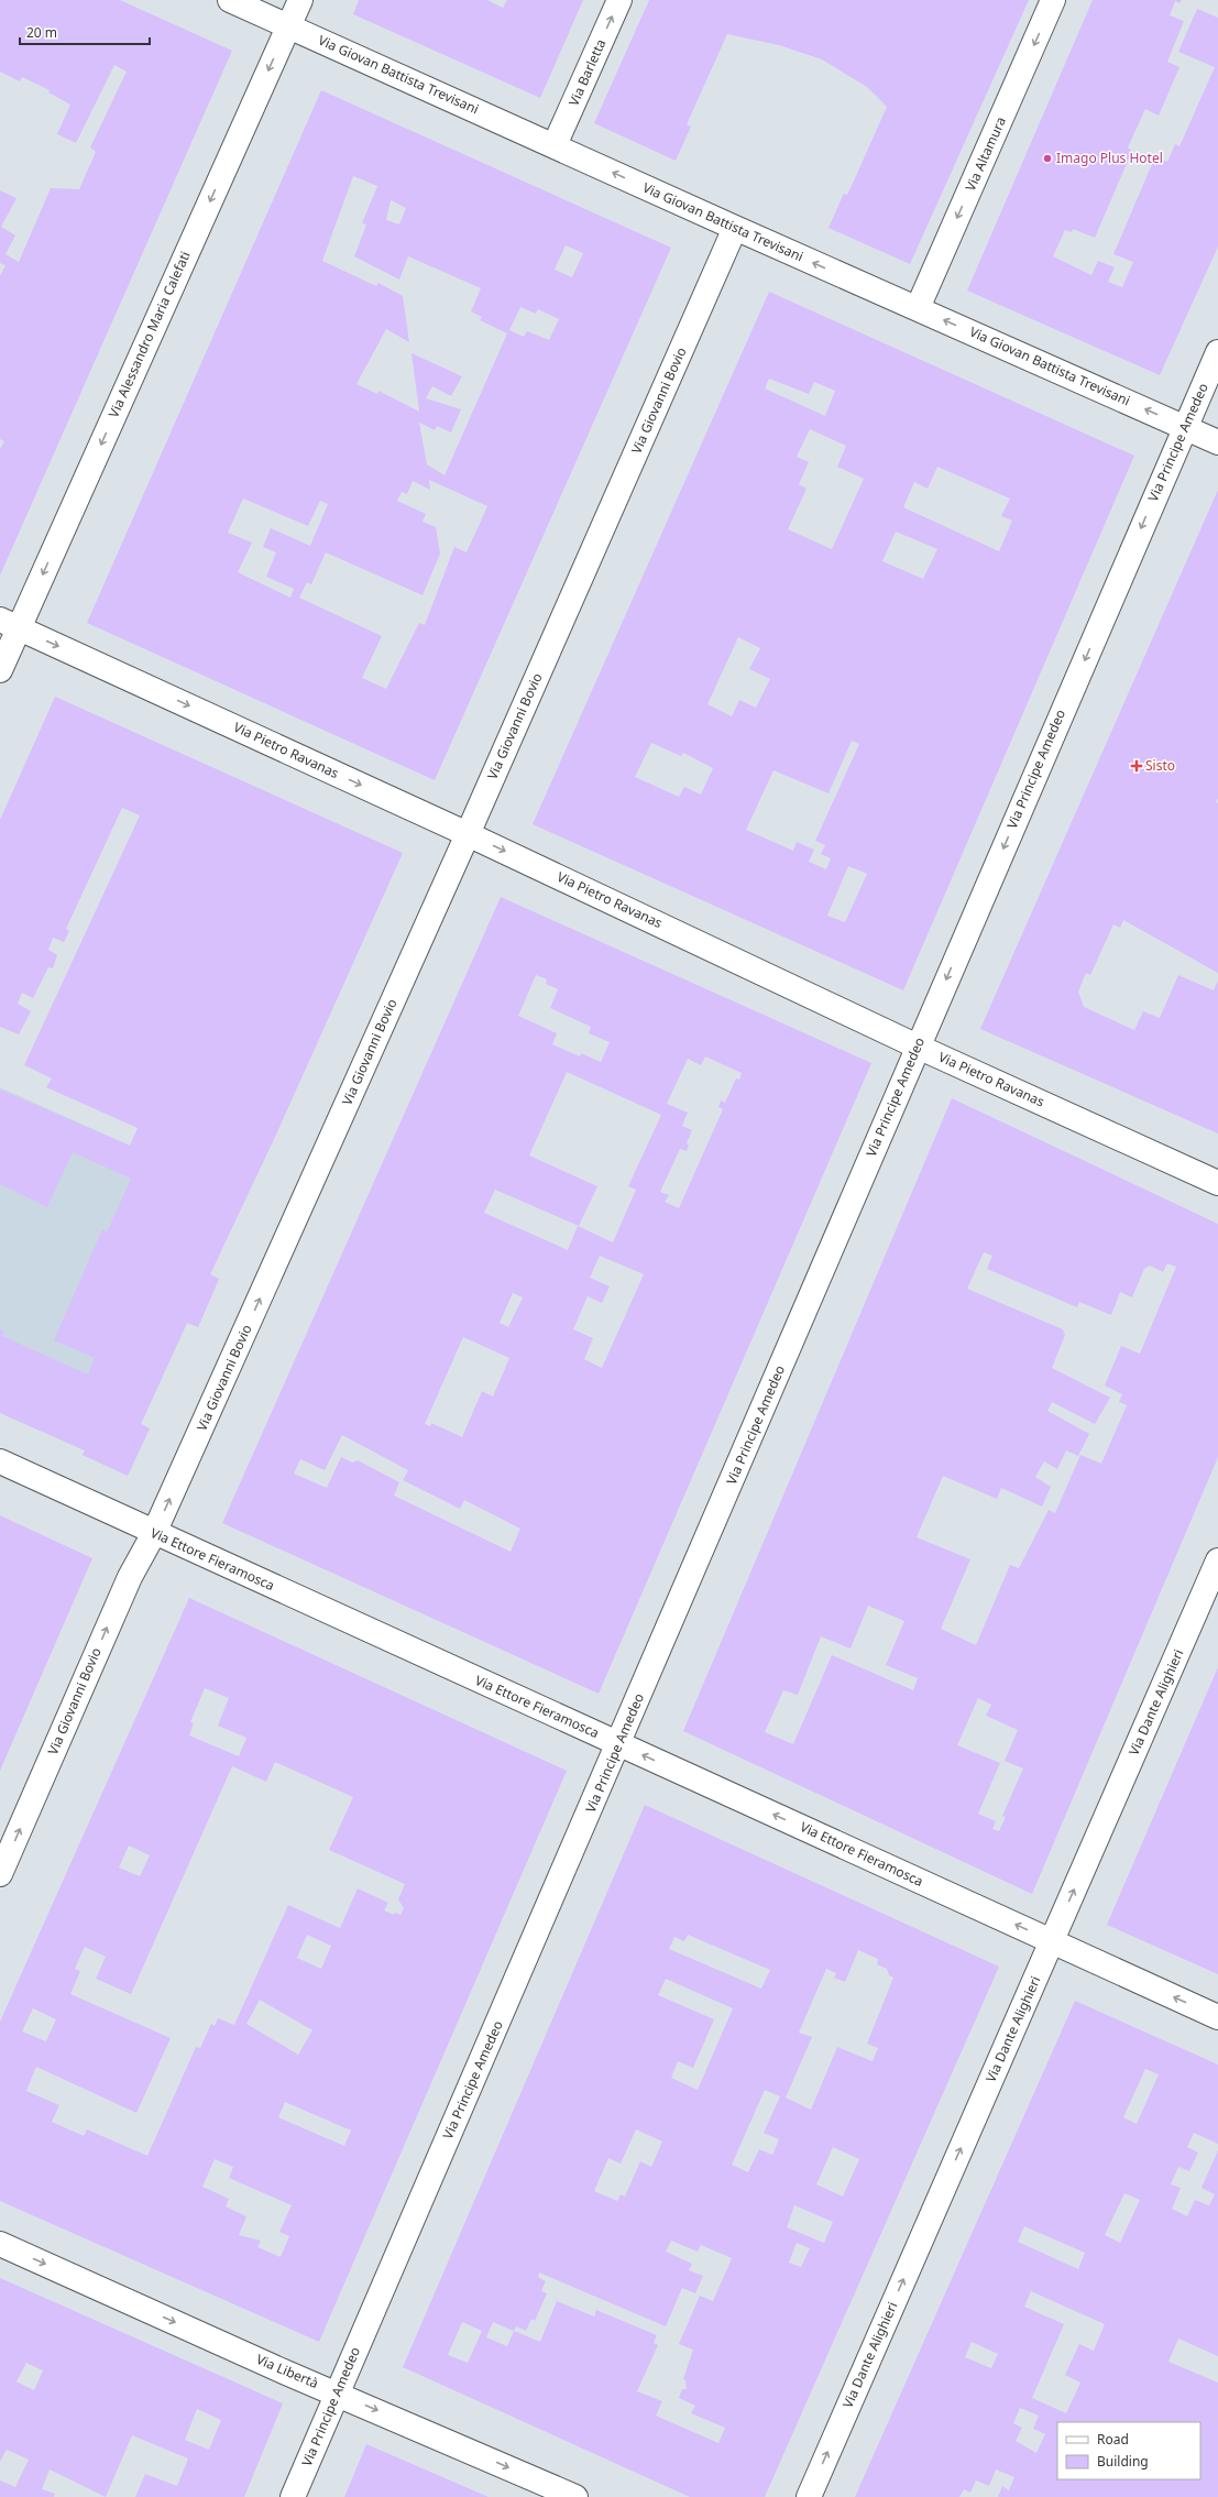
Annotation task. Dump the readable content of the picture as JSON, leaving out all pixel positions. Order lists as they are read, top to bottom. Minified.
{"streets":{"street":["Via Barletta","Via Giovan Battista Trevisani","Via Altamura","Via Alessandro Maria Calefati","Via Giovanni Bovio","Via Principe Amedeo","Via Pietro Ravanas","Via Ettore Fieramosca","Via Dante Alighieri","Via Libertà"]},"crossings":[["Via Barletta","Via Giovan Battista Trevisani"],["Via Giovan Battista Trevisani","Via Altamura"],["Via Giovan Battista Trevisani","Via Alessandro Maria Calefati"],["Via Giovan Battista Trevisani","Via Giovanni Bovio"],["Via Giovan Battista Trevisani","Via Principe Amedeo"],["Via Alessandro Maria Calefati","Via Pietro Ravanas"],["Via Giovanni Bovio","Via Pietro Ravanas"],["Via Giovanni Bovio","Via Ettore Fieramosca"],["Via Principe Amedeo","Via Pietro Ravanas"],["Via Principe Amedeo","Via Ettore Fieramosca"],["Via Principe Amedeo","Via Libertà"],["Via Ettore Fieramosca","Via Dante Alighieri"]],"one_way":["Via Barletta","Via Giovan Battista Trevisani","Via Altamura","Via Alessandro Maria Calefati","Via Giovanni Bovio","Via Pietro Ravanas","Via Ettore Fieramosca","Via Dante Alighieri","Via Libertà"],"places":{"other":["Imago Plus Hotel"],"health":["Sisto"]},"legend":["Road","Building"],"scale_bar":"20 m"}
